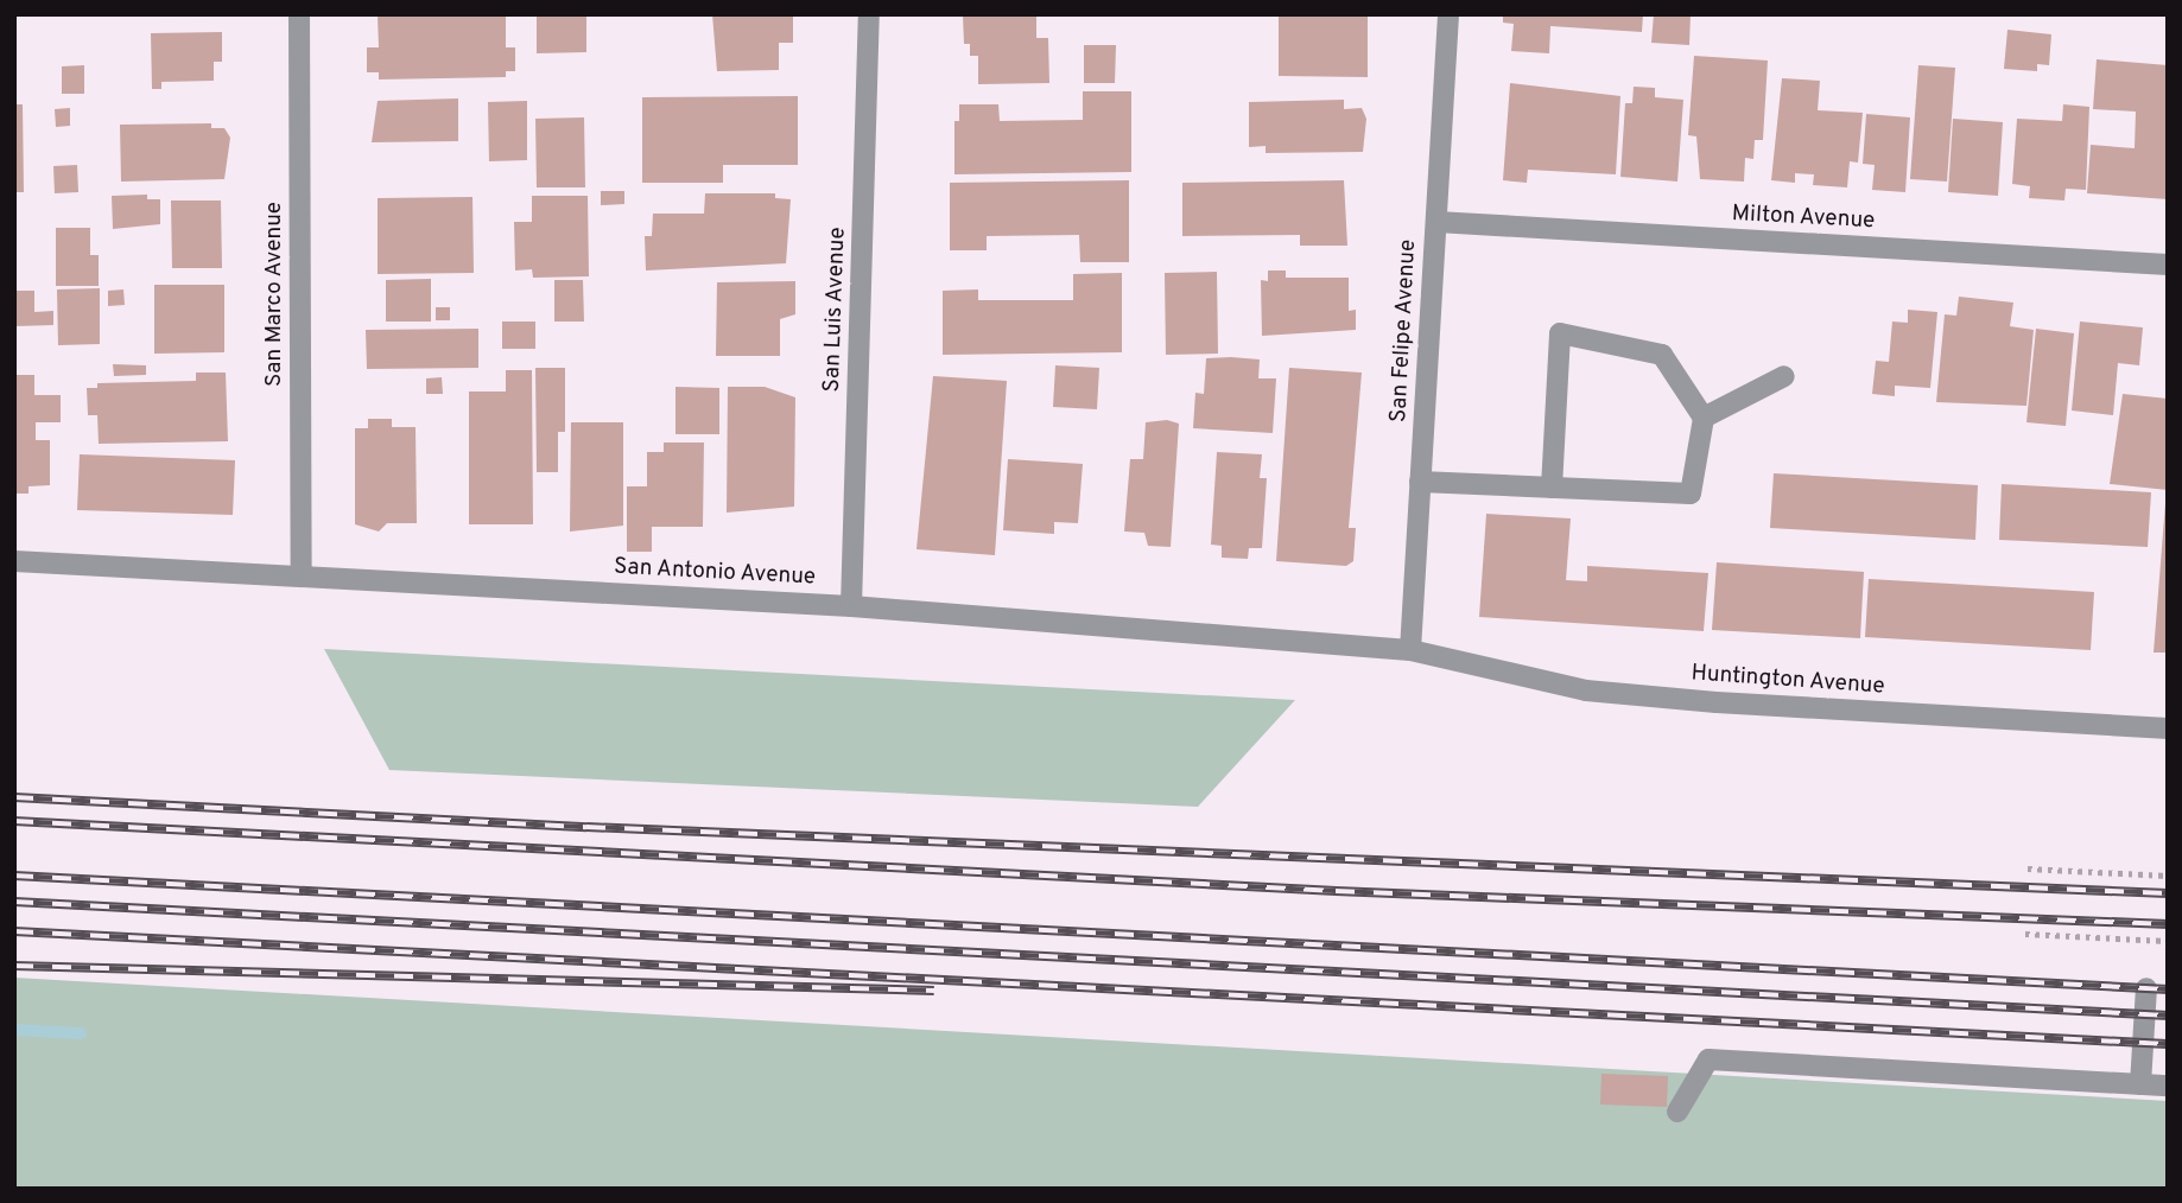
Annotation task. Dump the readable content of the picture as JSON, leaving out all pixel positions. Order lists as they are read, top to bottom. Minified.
{"streets":{"street":["Milton Avenue","San Marco Avenue","San Luis Avenue","San Felipe Avenue","San Antonio Avenue","Huntington Avenue"]},"crossings":[["Milton Avenue","San Felipe Avenue"],["San Marco Avenue","San Antonio Avenue"],["San Luis Avenue","San Antonio Avenue"],["San Felipe Avenue","San Antonio Avenue"],["San Felipe Avenue","Huntington Avenue"],["San Antonio Avenue","Huntington Avenue"]]}
